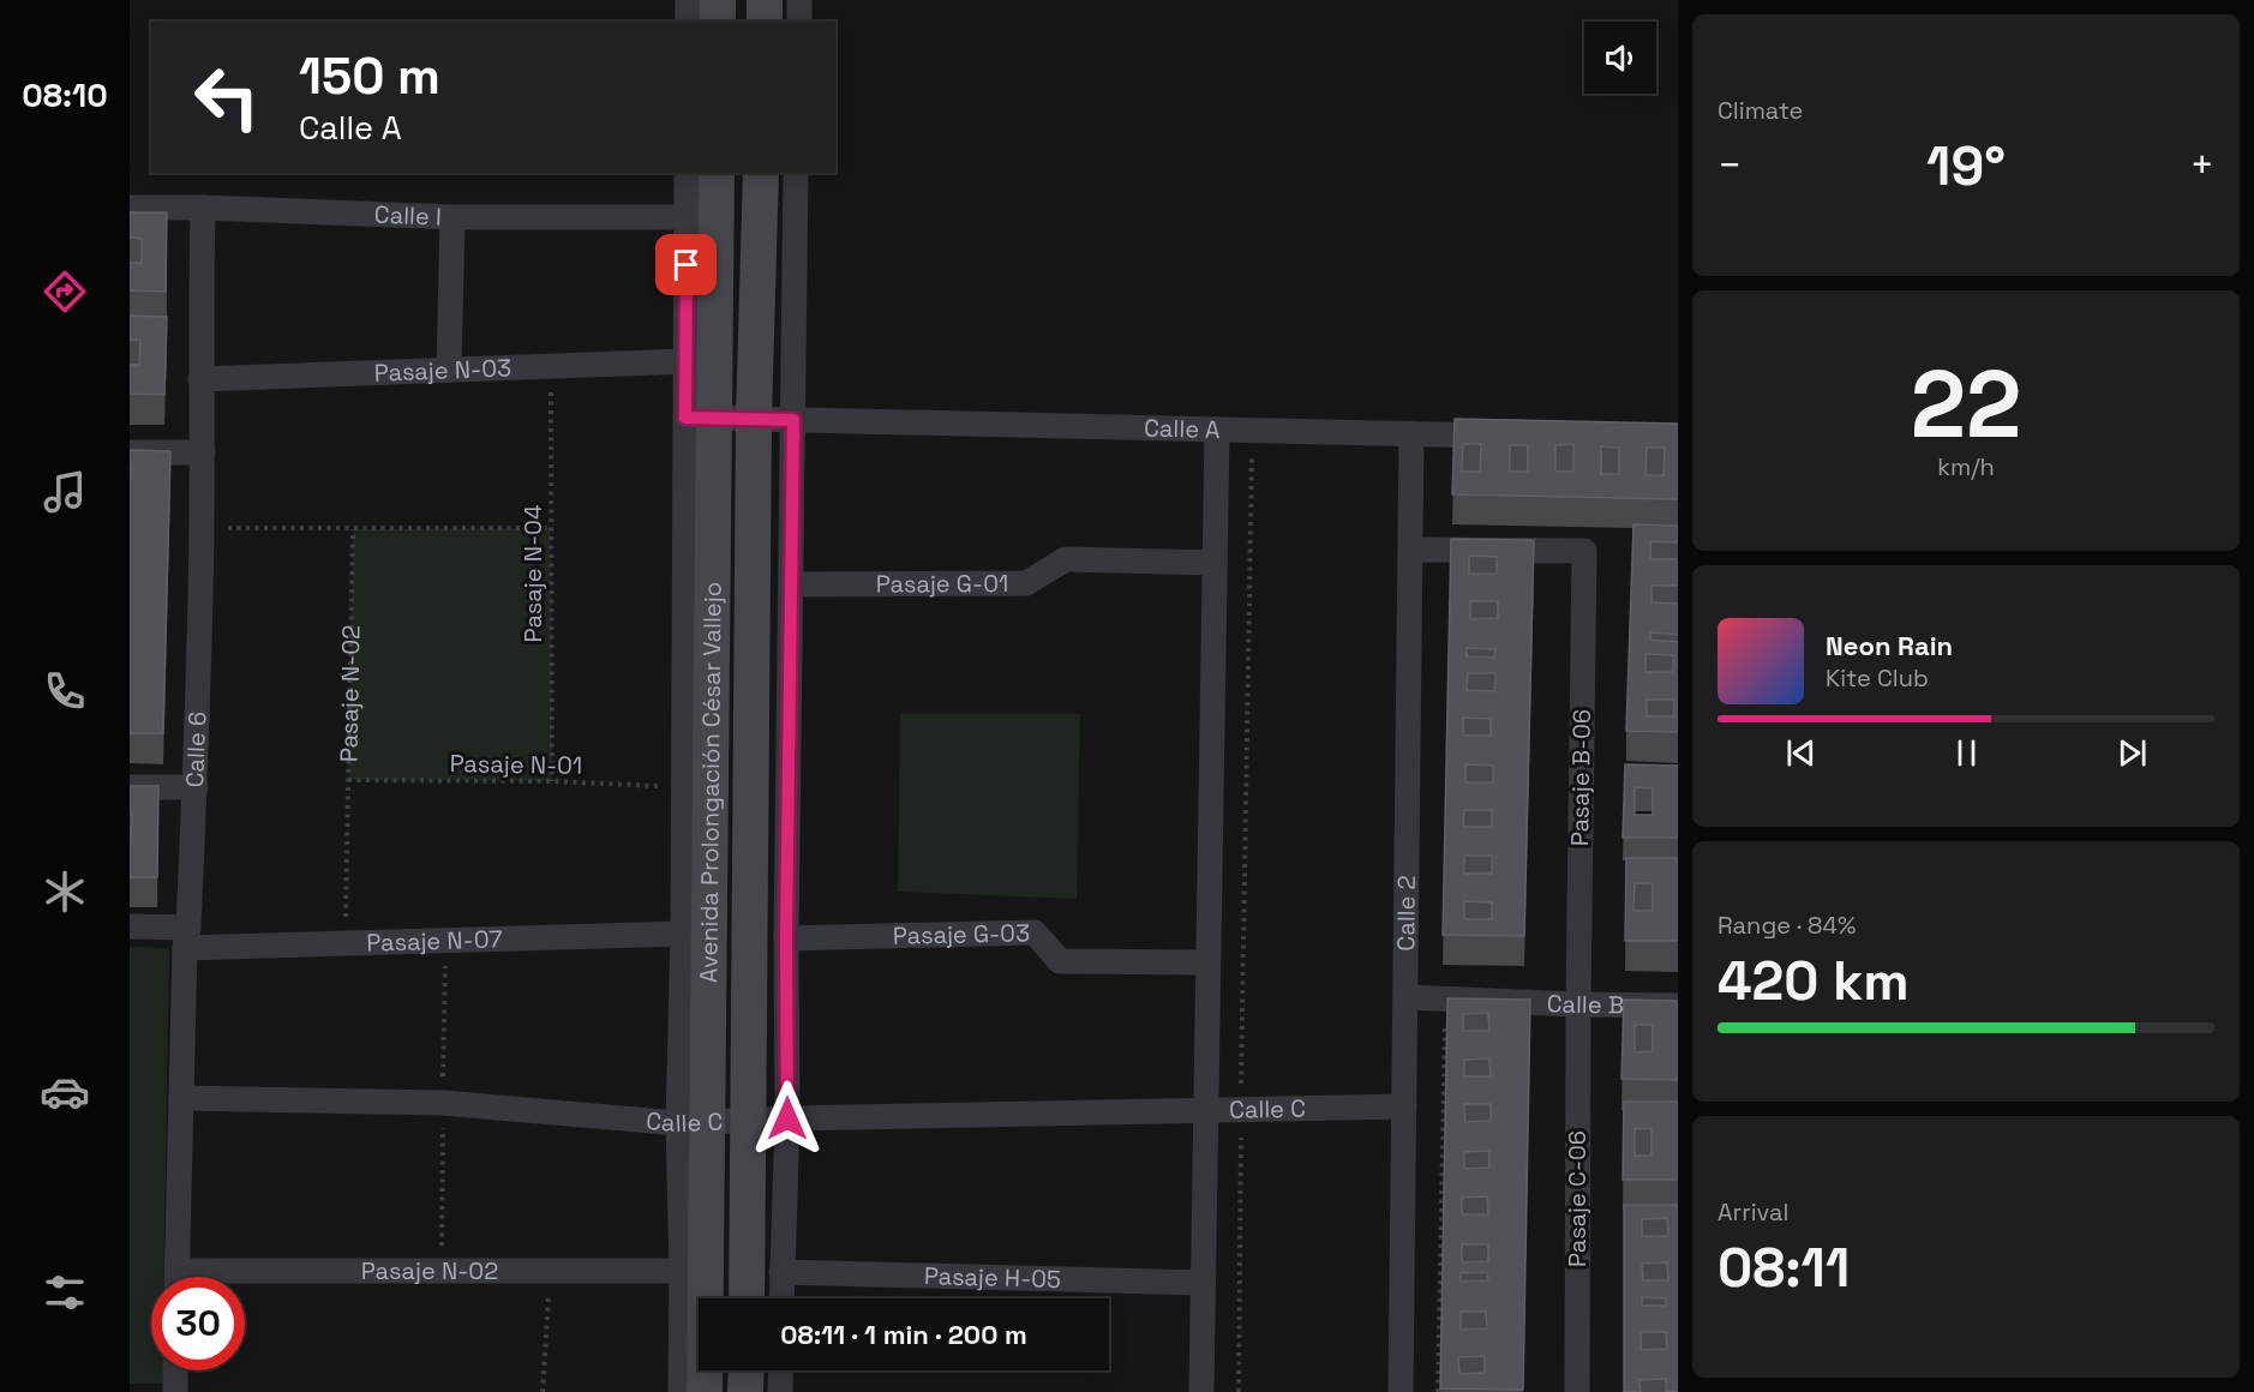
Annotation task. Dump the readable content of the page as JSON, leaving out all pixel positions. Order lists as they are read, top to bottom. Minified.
{"streets":{"street":["Calle I","Pasaje N-03","Calle A","Pasaje G-01","Pasaje N-02","Calle 6","Pasaje B-06","Avenida Prolongación César Vallejo","Calle 2","Pasaje G-03","Pasaje N-07","Calle B","Calle C","Pasaje C-06","Pasaje H-05"],"path":["Pasaje N-04","Pasaje N-01"]},"crossings":[["Calle I","Calle 6"],["Pasaje N-03","Pasaje N-04"],["Pasaje N-03","Calle 6"],["Calle A","Avenida Prolongación César Vallejo"],["Calle A","Calle 2"],["Pasaje N-04","Pasaje N-01"],["Pasaje N-02","Pasaje N-01"],["Pasaje N-02","Pasaje N-07"],["Calle 6","Pasaje N-07"],["Calle 6","Calle C"],["Pasaje B-06","Calle 2"],["Pasaje B-06","Calle B"],["Pasaje B-06","Pasaje C-06"],["Avenida Prolongación César Vallejo","Calle C"],["Calle 2","Calle B"],["Calle 2","Calle C"],["Calle B","Pasaje C-06"]],"page":{"tabs":"08:10","tile":["Climate",["22","km/h"],["Range · 84%","420 km"],["Arrival","08:11"]],"turn":["150 m","Calle A"],"heat":["−","19°","+"],"song":["Neon Rain","Kite Club"],"limit":"30","trip":"08:11 · 1 min · 200 m"}}
